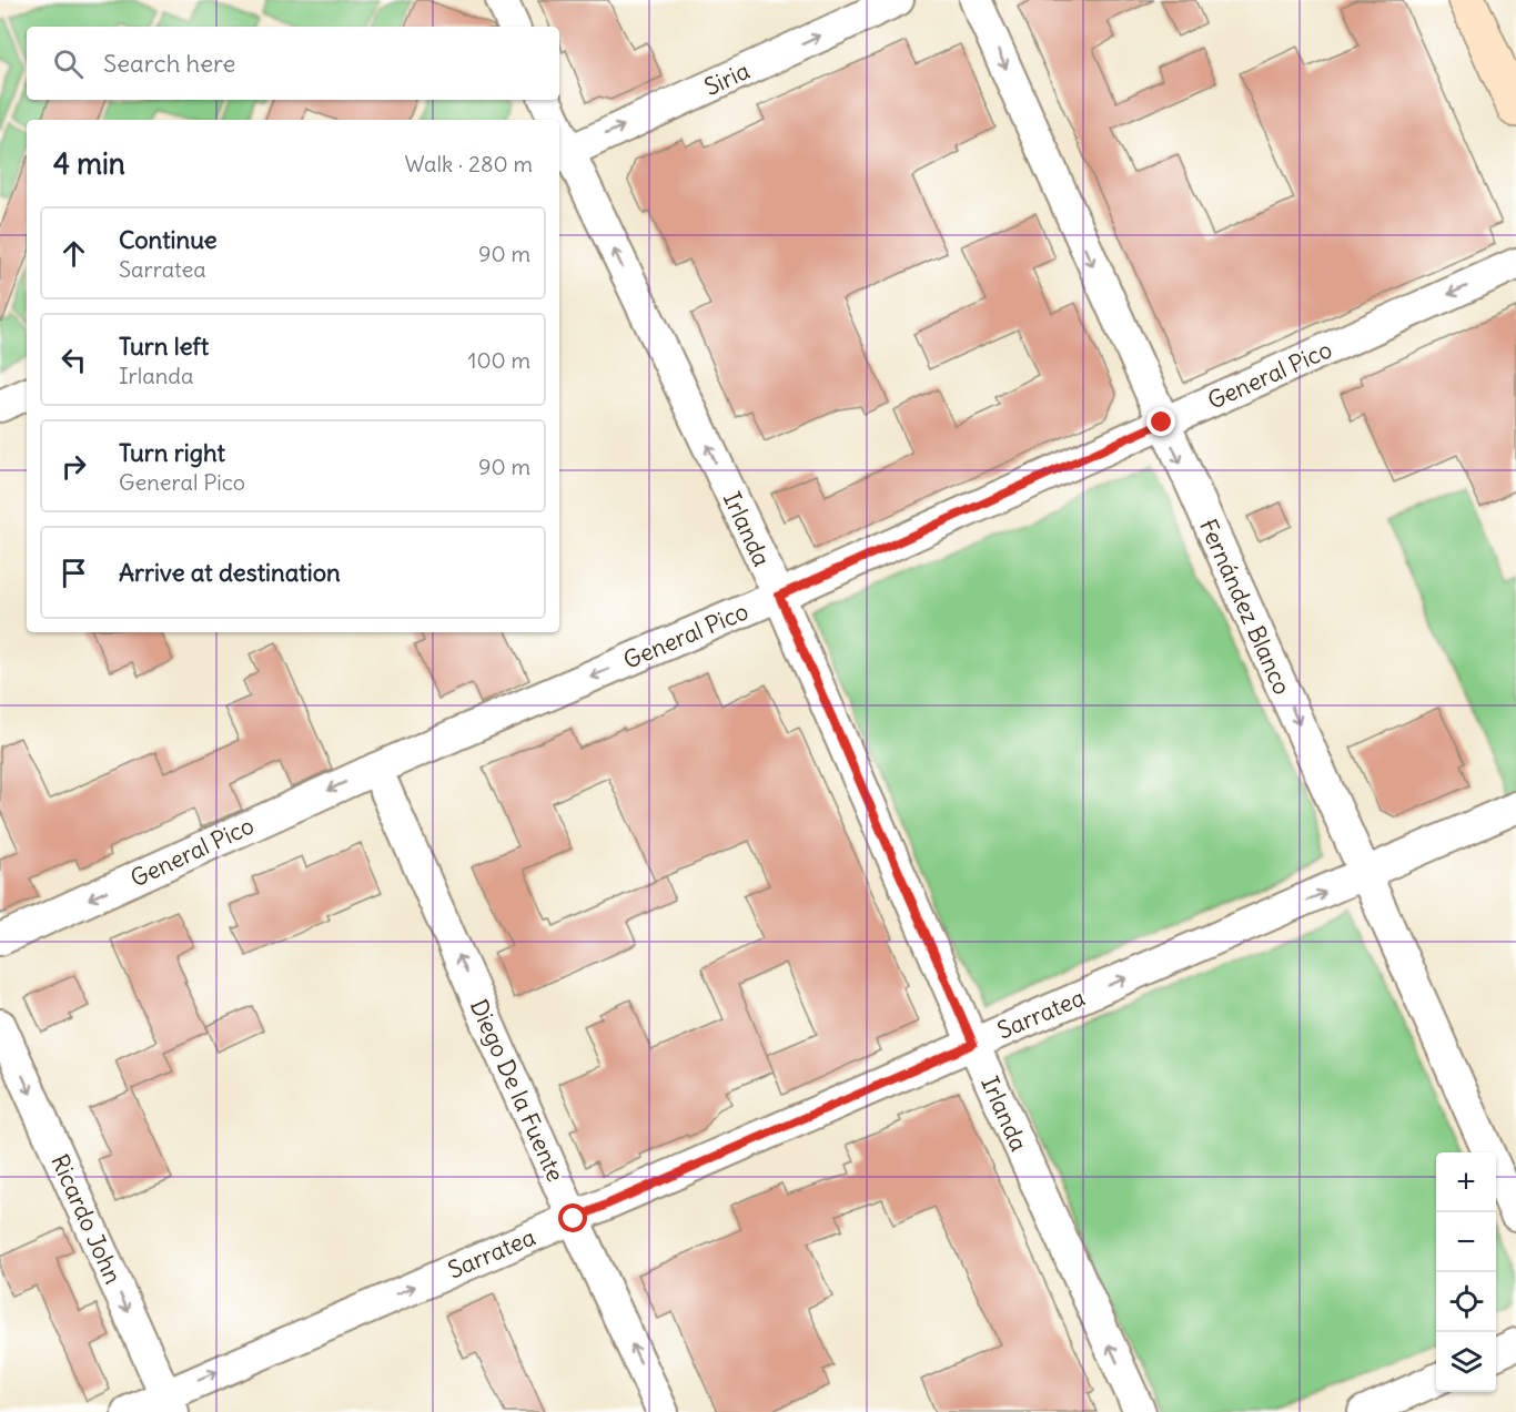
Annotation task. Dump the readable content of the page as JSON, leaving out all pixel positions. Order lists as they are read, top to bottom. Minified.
{"streets":{"street":["Siria","General Pico","Irlanda","Fernández Blanco","Sarratea","Diego De la Fuente","Ricardo John"]},"crossings":[["Siria","Irlanda"],["General Pico","Irlanda"],["General Pico","Fernández Blanco"],["General Pico","Diego De la Fuente"],["Irlanda","Sarratea"],["Fernández Blanco","Sarratea"],["Sarratea","Diego De la Fuente"],["Sarratea","Ricardo John"]],"one_way":["Siria","General Pico","Irlanda","Fernández Blanco","Sarratea","Diego De la Fuente","Ricardo John"],"page":{"search":"Search here","heading":["4 min","Walk · 280 m"],"list":[["Continue","Sarratea","90 m"],["Turn left","Irlanda","100 m"],["Turn right","General Pico","90 m"],"Arrive at destination"],"map_buttons":["+","−"]}}
